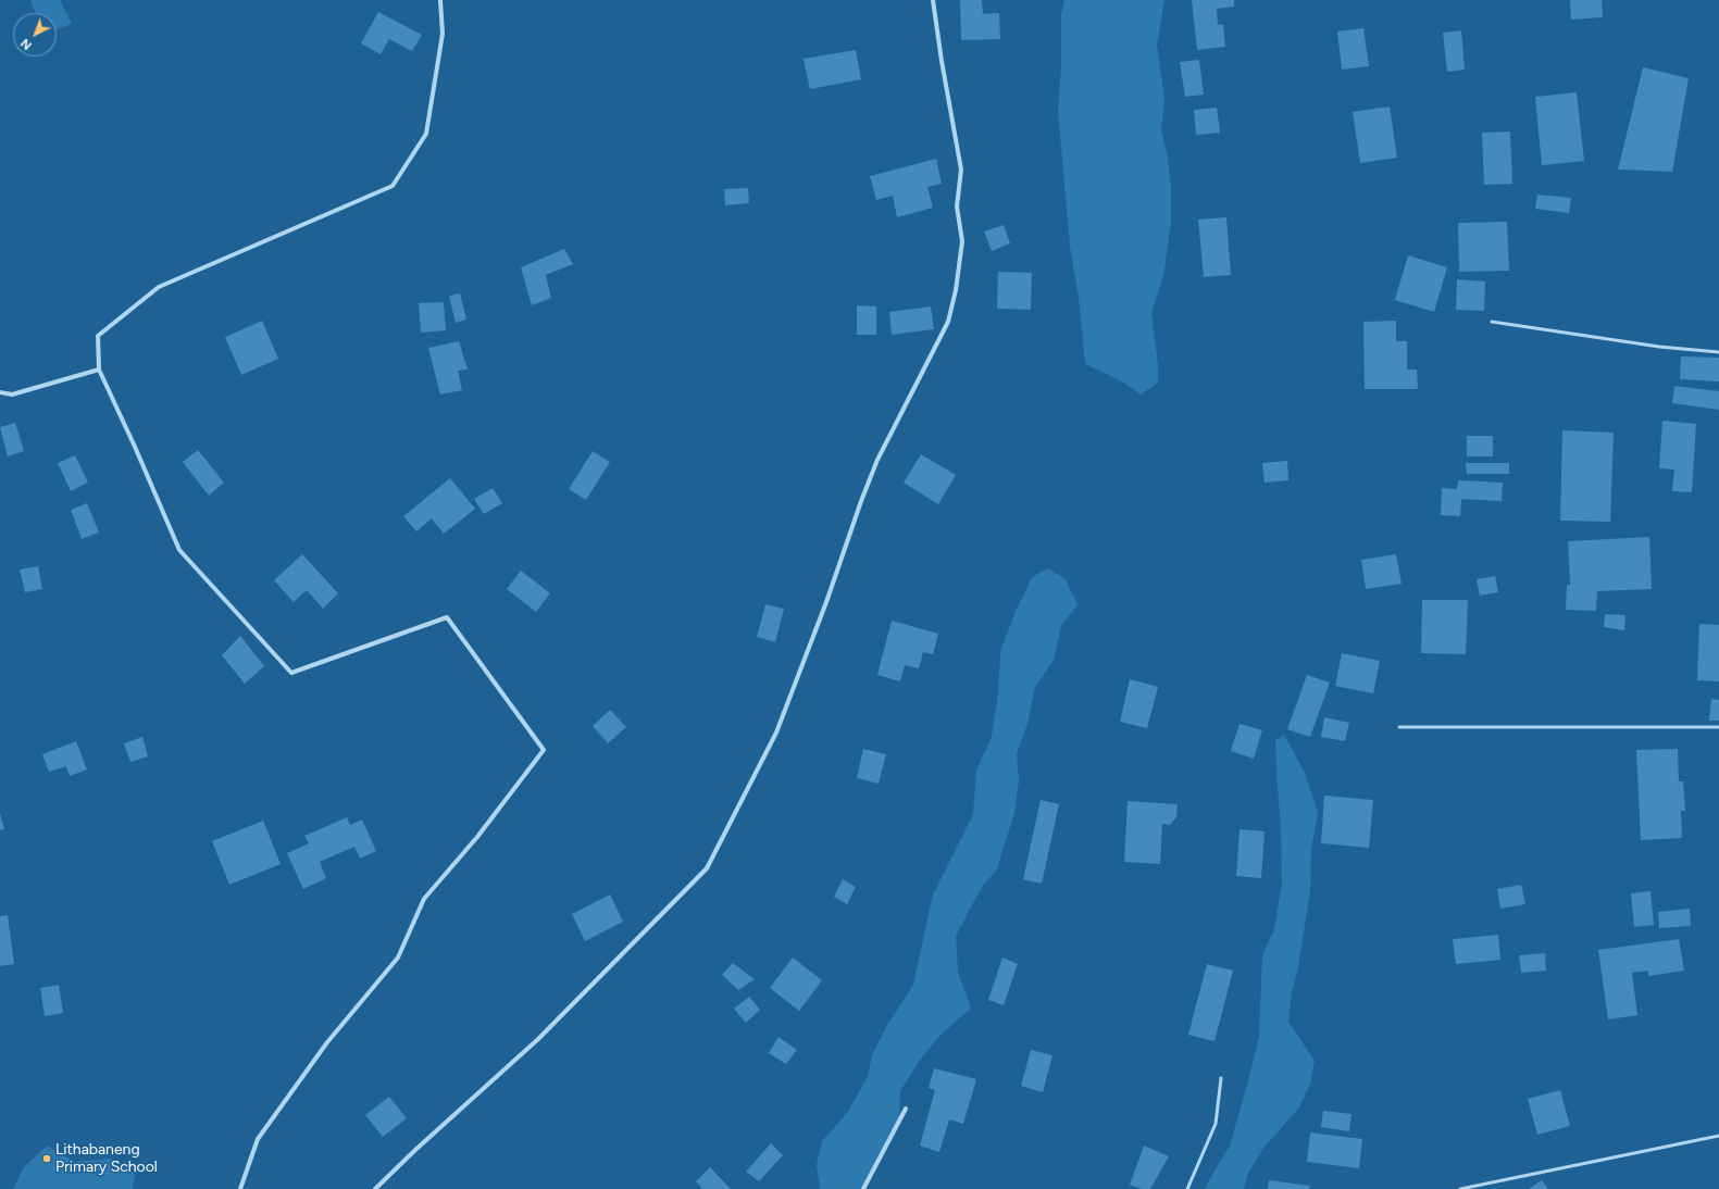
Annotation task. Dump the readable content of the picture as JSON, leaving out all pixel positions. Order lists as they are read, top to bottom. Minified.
{"places":["Lithabaneng Primary School"],"north":"bottom left"}
